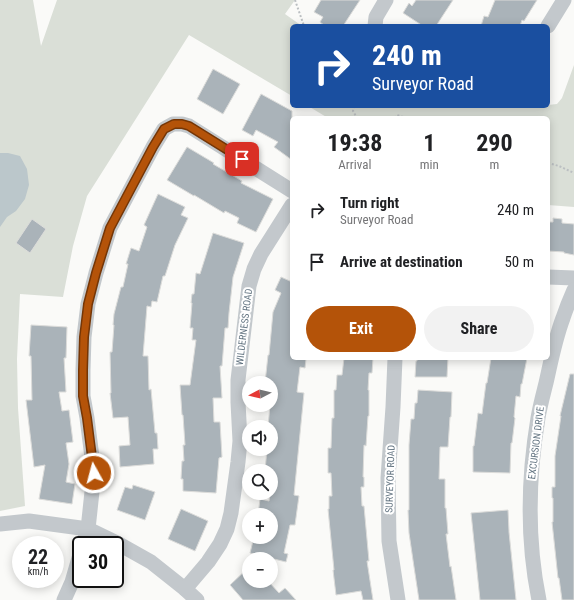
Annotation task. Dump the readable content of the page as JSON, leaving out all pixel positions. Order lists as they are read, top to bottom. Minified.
{"streets":{"street":["WILDERNESS ROAD","EXCURSION DRIVE","SURVEYOR ROAD"]},"north":"left","page":{"turn":["240 m","Surveyor Road"],"eta":["19:38","Arrival","1","min","290","m"],"list":[{"name":"Turn right","note":"Surveyor Road","value":"240 m"},{"name":"Arrive at destination","value":"50 m"}],"buttons":["Exit","Share"],"map_buttons":["+","−"],"speed":"22 km/h","limit":"30"}}
